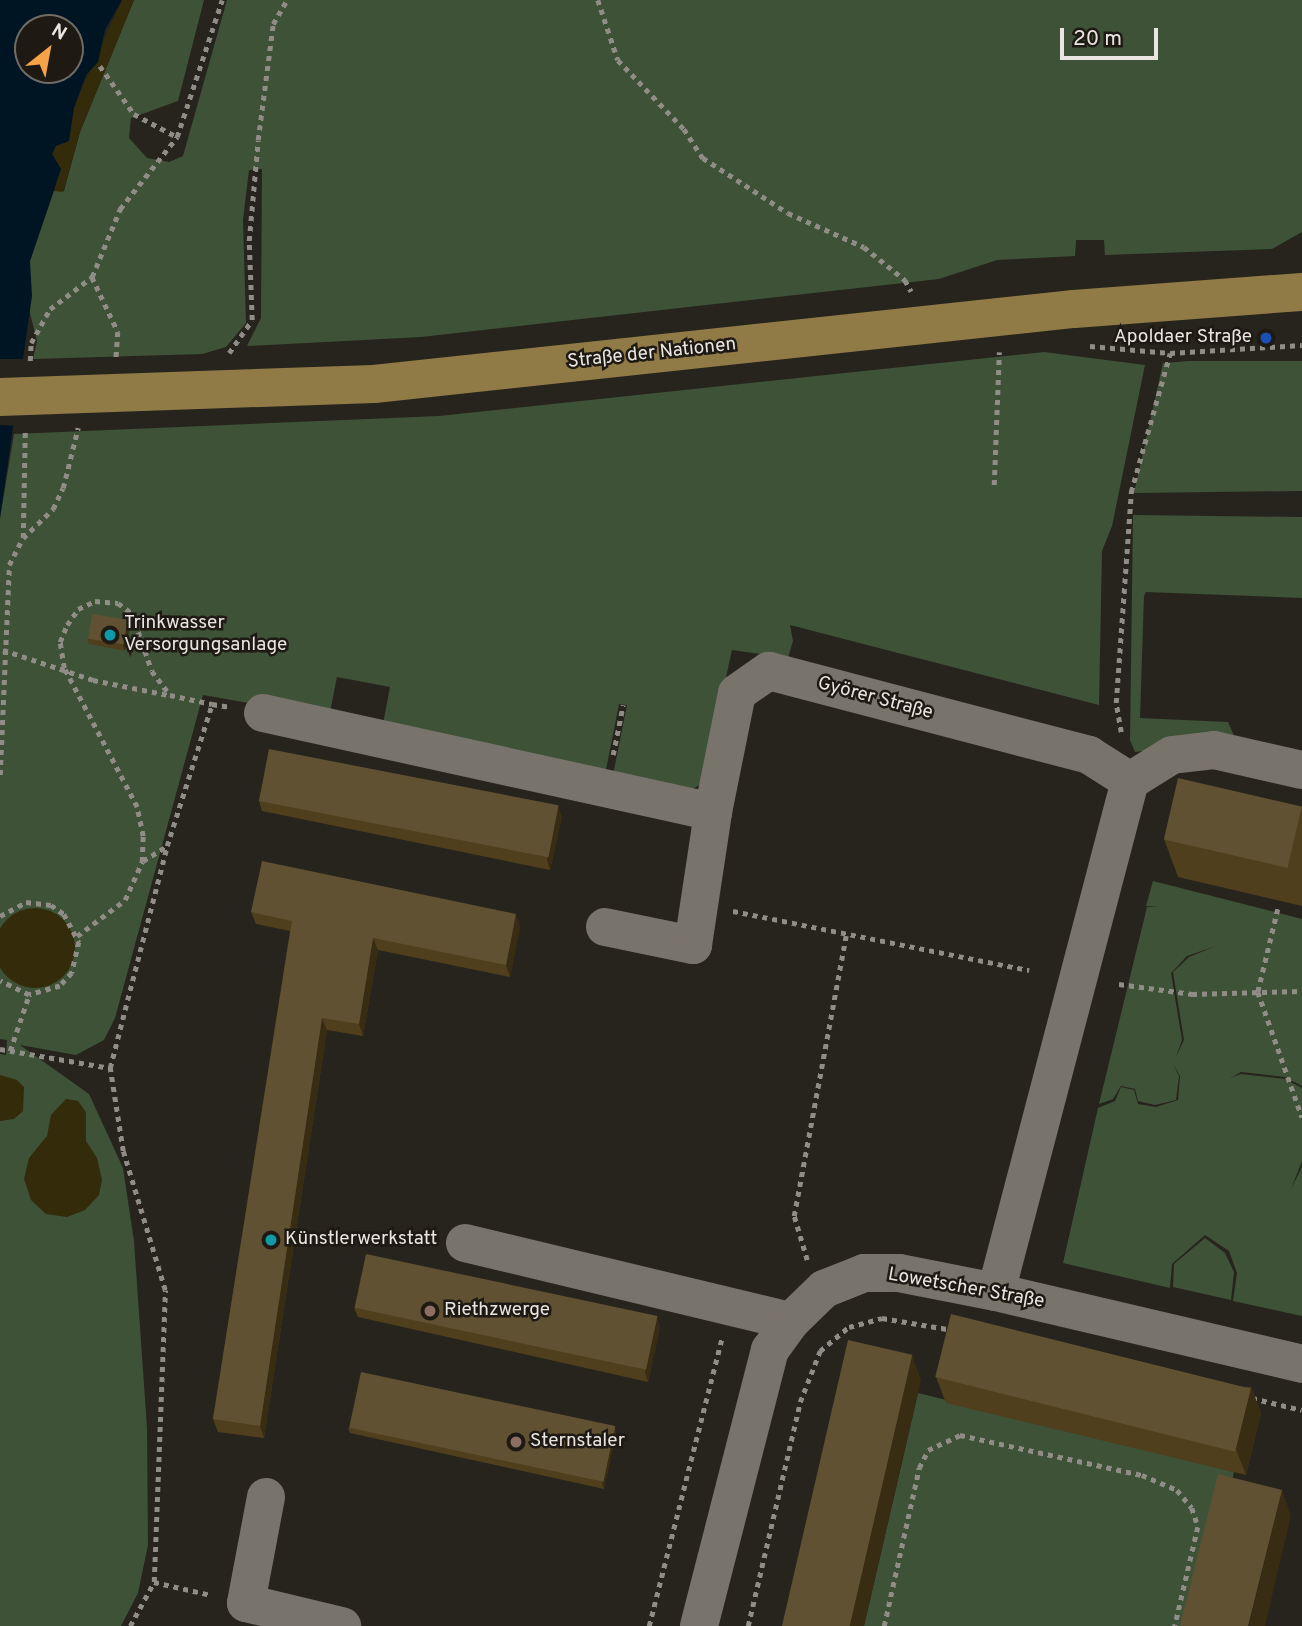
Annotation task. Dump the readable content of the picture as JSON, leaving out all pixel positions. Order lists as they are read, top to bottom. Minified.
{"streets":{"main road":["Straße der Nationen"],"street":["Györer Straße","Lowetscher Straße"]},"places":["Apoldaer Straße","Trinkwasser Versorgungsanlage","Künstlerwerkstatt","Riethzwerge","Sternstaler"],"scale_bar":"20 m","north":"top right"}
